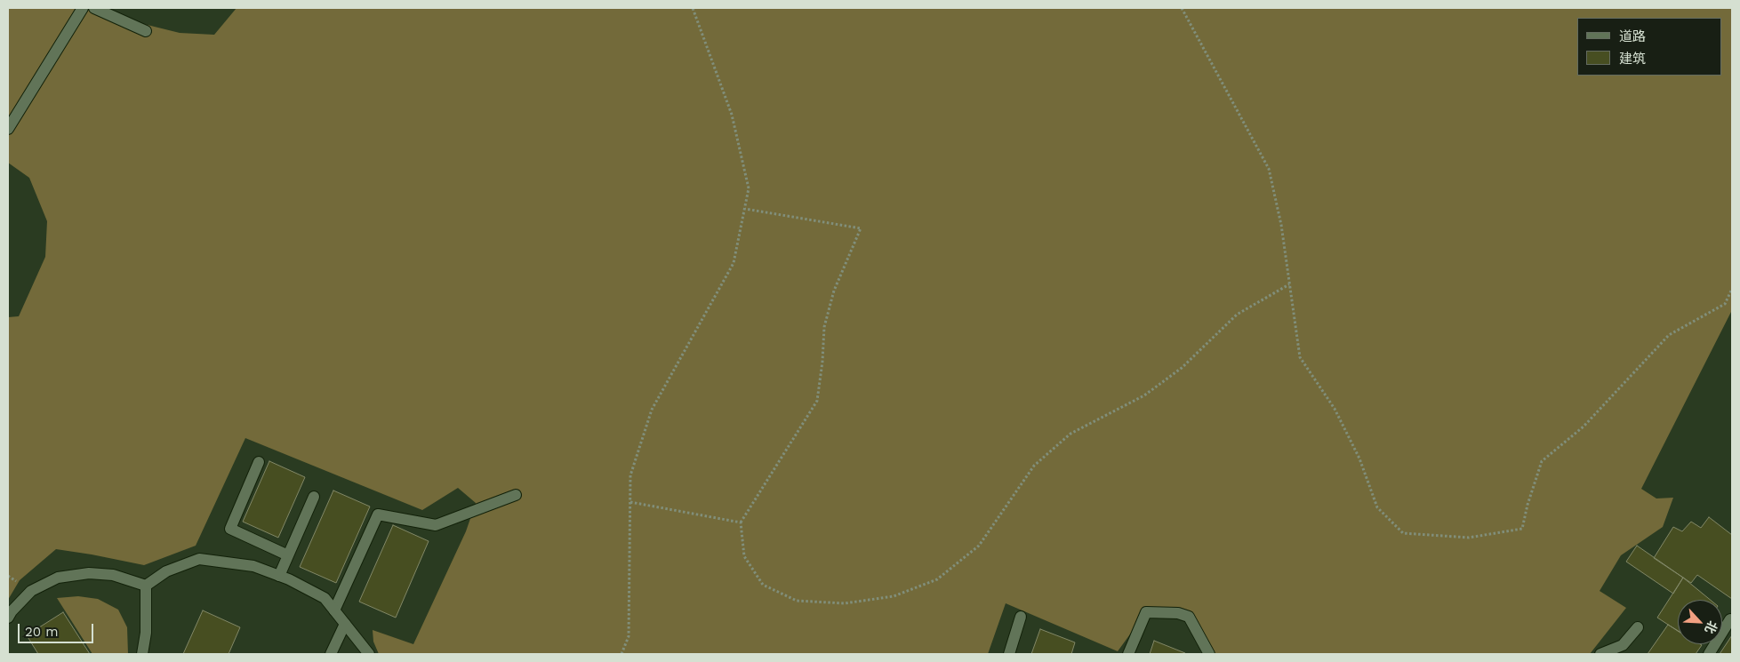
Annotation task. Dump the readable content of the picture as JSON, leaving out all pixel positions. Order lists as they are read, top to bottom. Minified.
{"legend":["道路","建筑"],"scale_bar":"20 m","north":"bottom right"}
